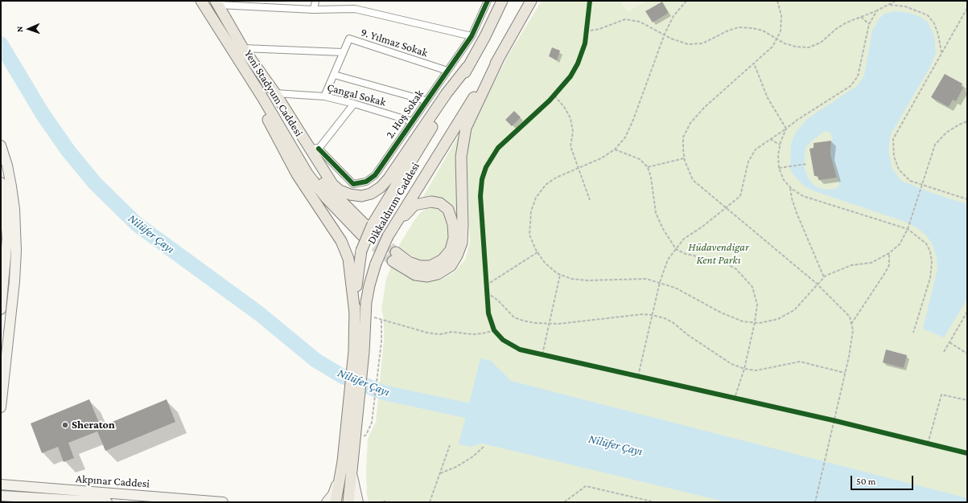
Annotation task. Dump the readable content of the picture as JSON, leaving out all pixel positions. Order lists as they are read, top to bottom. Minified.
{"streets":{"main road":["Yeni Stadyum Caddesi","Dikkaldırım Caddesi","Akpınar Caddesi"],"street":["9. Yılmaz Sokak","Çangal Sokak","2. Hoş Sokak"]},"crossings":[["9. Yılmaz Sokak","Çangal Sokak"],["9. Yılmaz Sokak","2. Hoş Sokak"],["Çangal Sokak","2. Hoş Sokak"]],"water":["Nilüfer Çayı"],"parks":["Hüdavendigar Kent Parkı"],"places":["Sheraton"],"scale_bar":"50 m","north":"left"}
